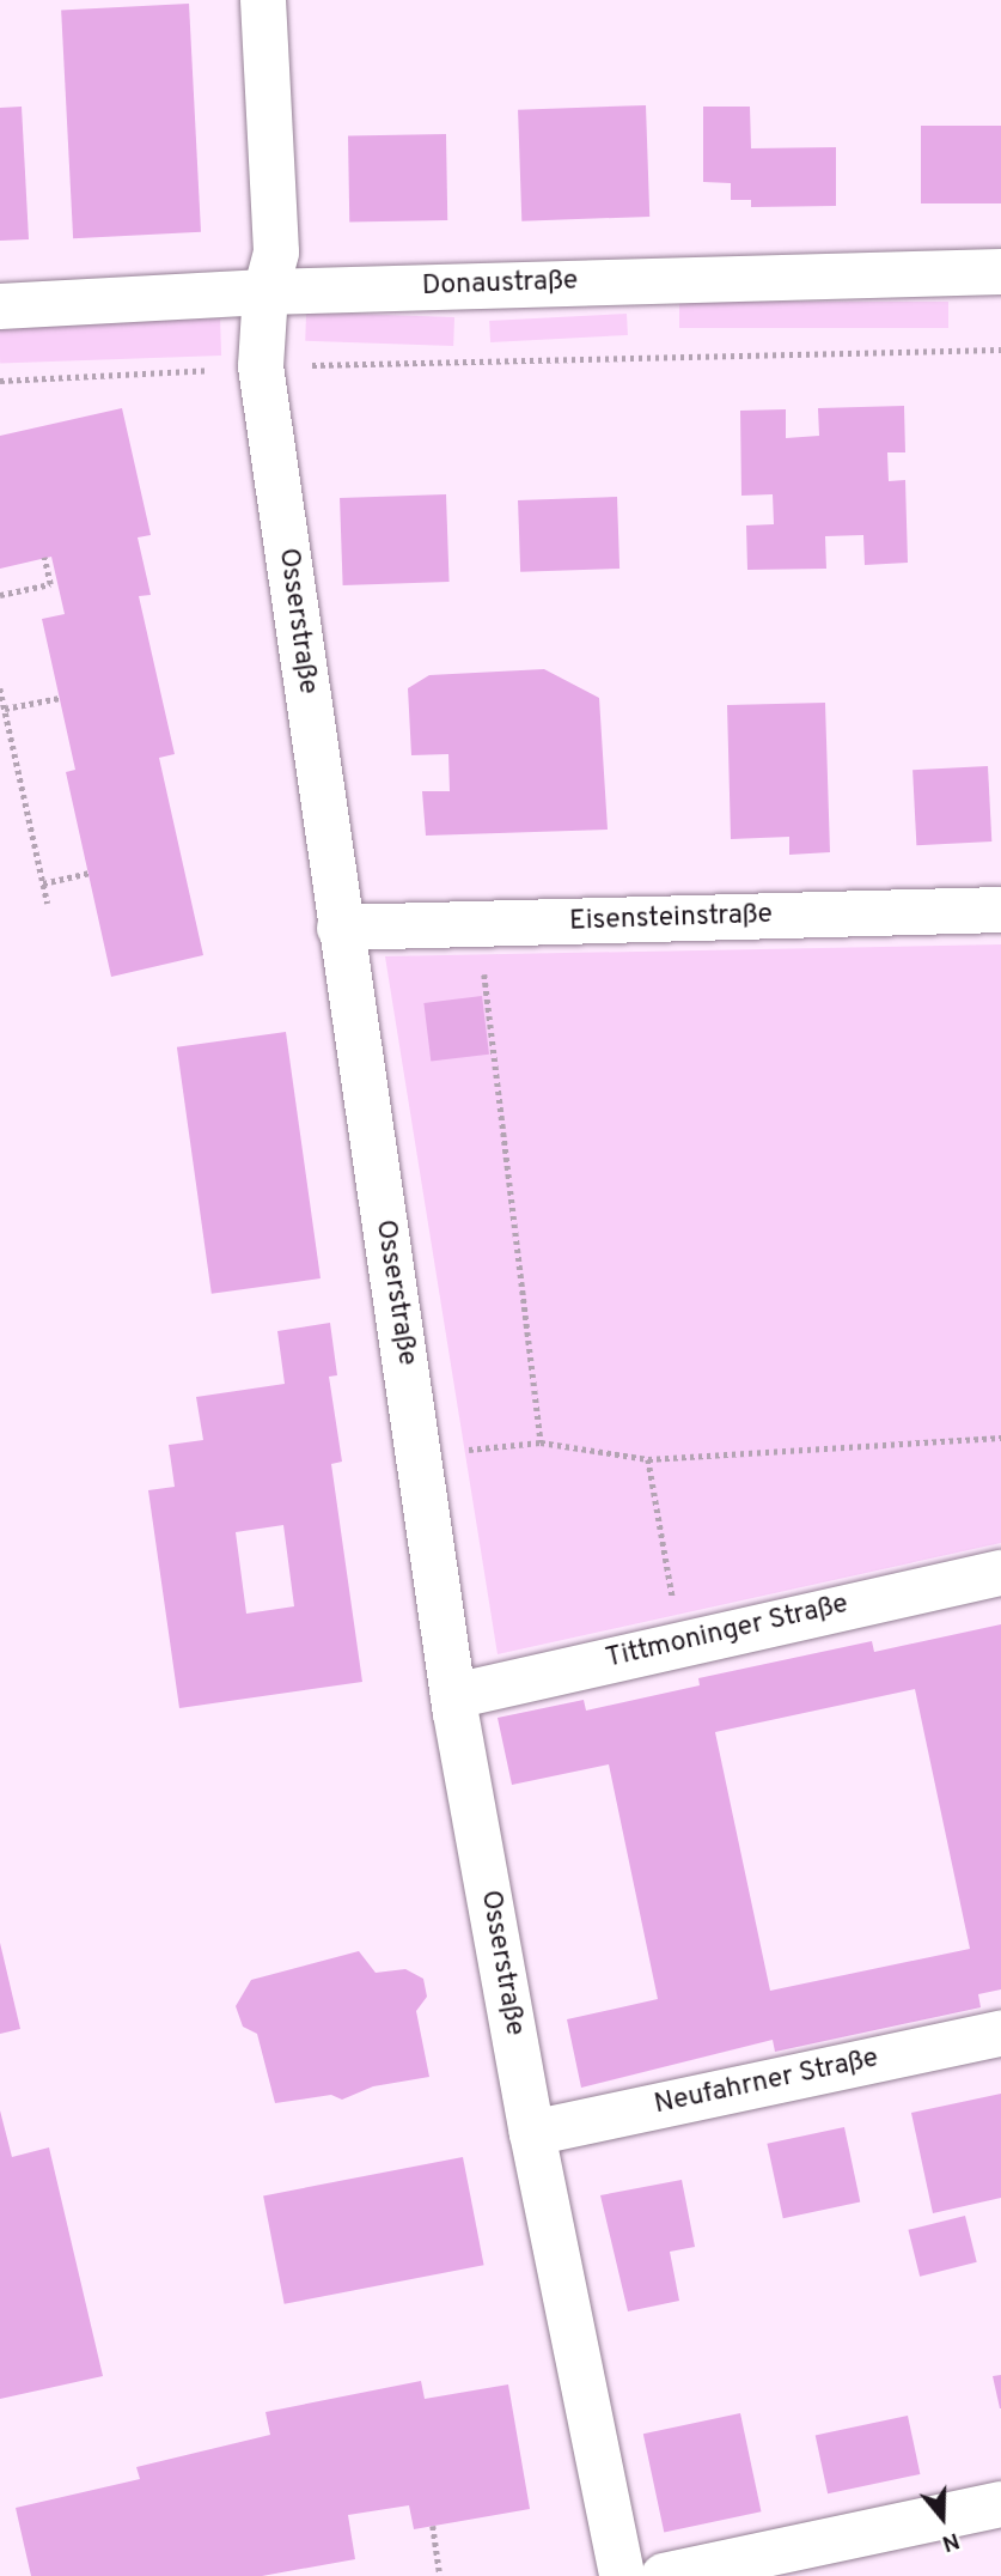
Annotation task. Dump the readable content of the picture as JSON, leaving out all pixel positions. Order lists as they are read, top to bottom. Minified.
{"streets":{"street":["Donaustraße","Osserstraße","Eisensteinstraße","Tittmoninger Straße","Neufahrner Straße"]},"crossings":[["Donaustraße","Osserstraße"],["Osserstraße","Eisensteinstraße"],["Osserstraße","Tittmoninger Straße"],["Osserstraße","Neufahrner Straße"]],"north":"bottom"}
